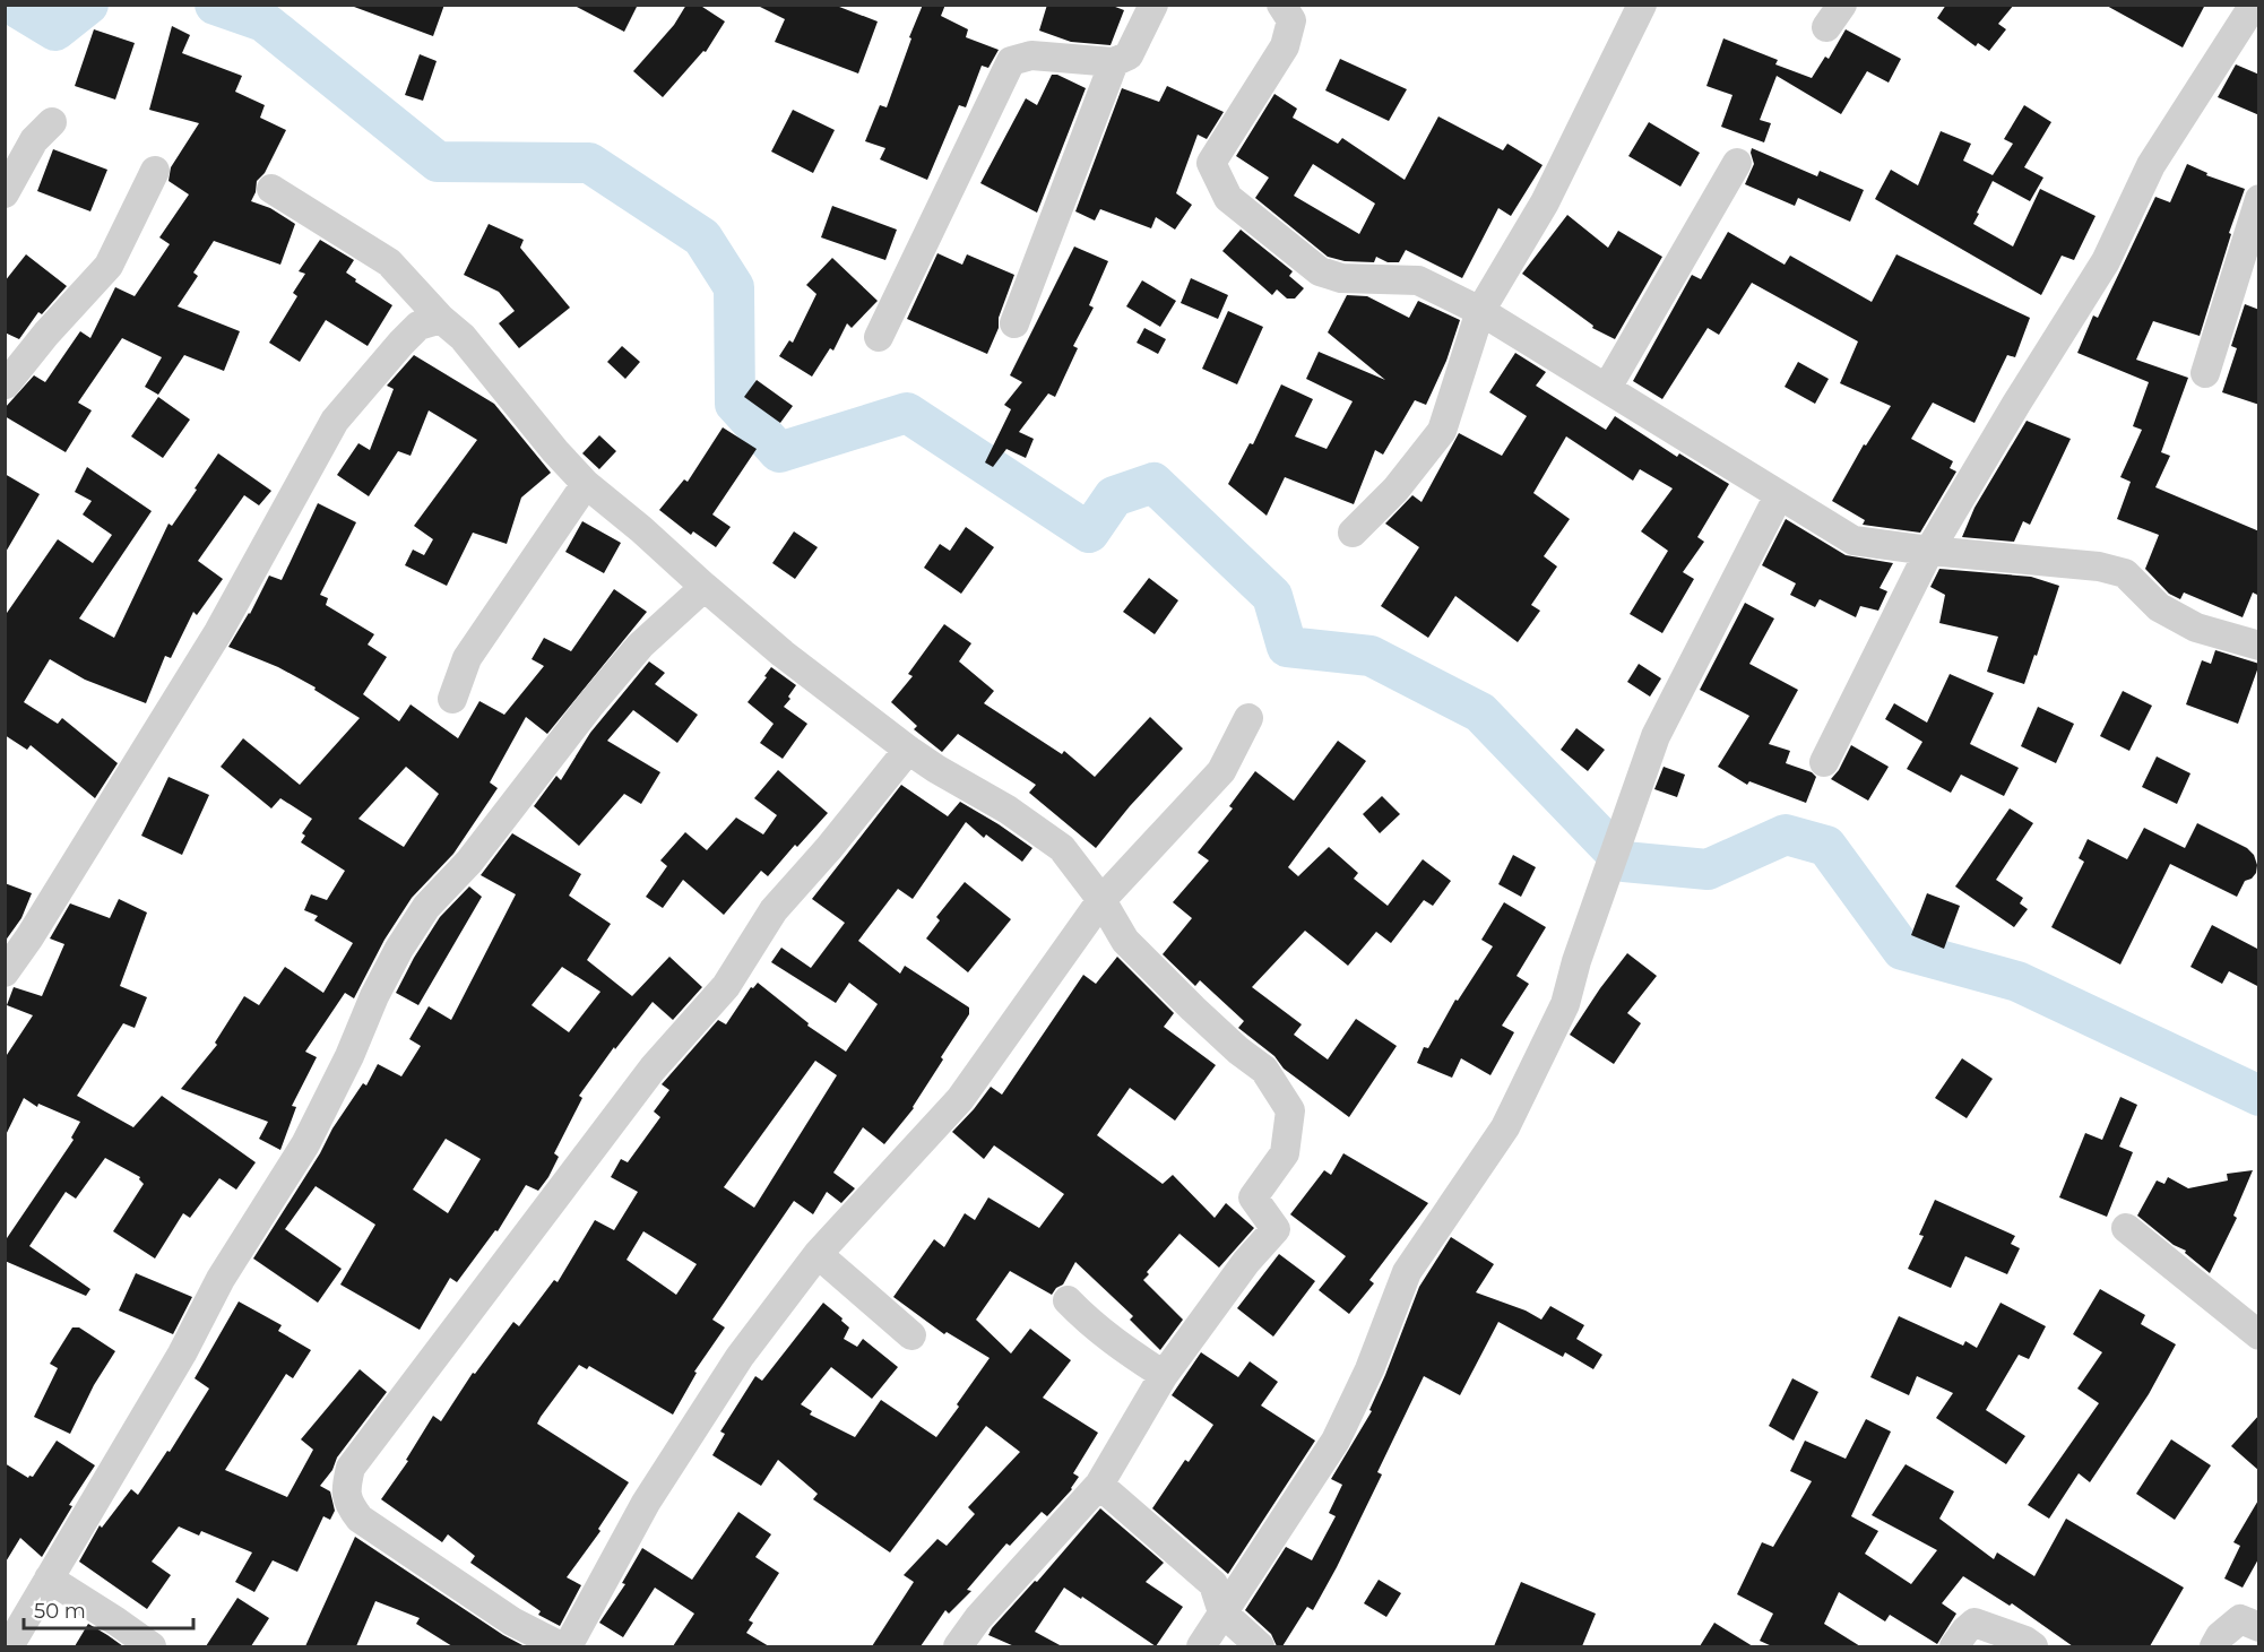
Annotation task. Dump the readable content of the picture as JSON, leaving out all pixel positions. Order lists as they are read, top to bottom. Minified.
{"scale_bar":"50 m"}
